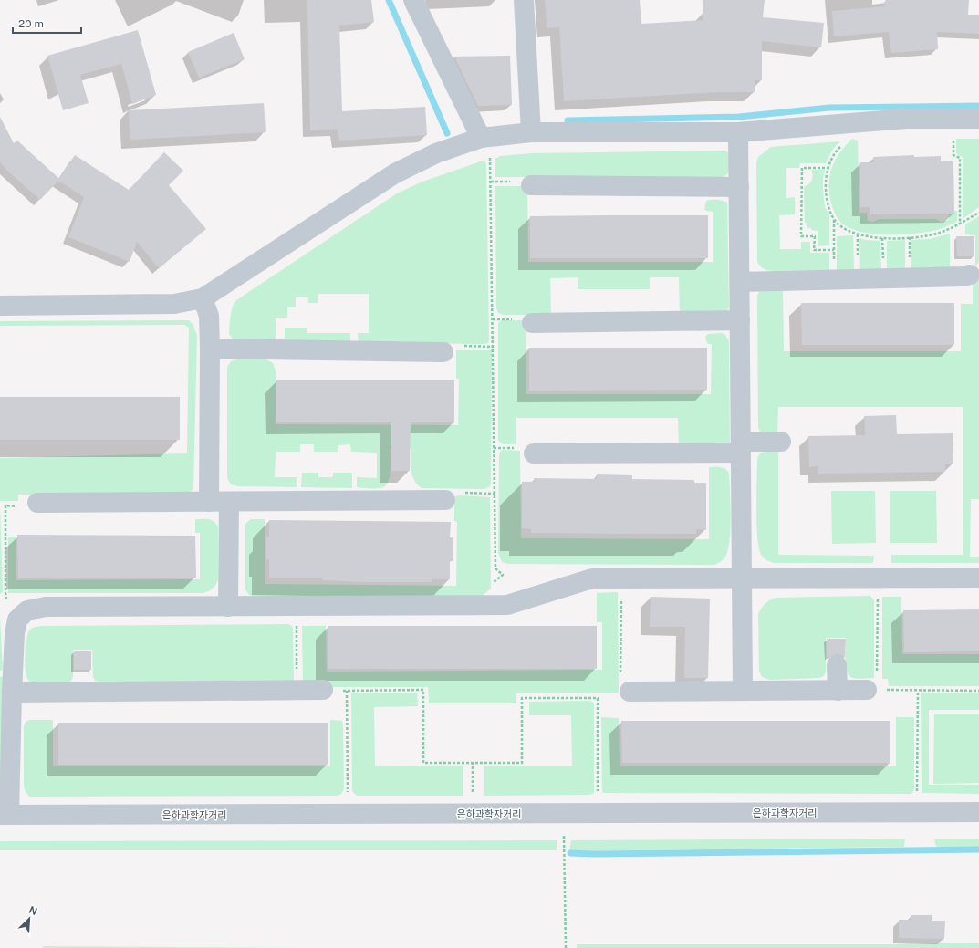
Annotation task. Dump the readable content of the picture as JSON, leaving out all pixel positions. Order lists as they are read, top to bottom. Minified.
{"streets":{"street":["은하과학자거리"]},"scale_bar":"20 m","north":"top right"}
